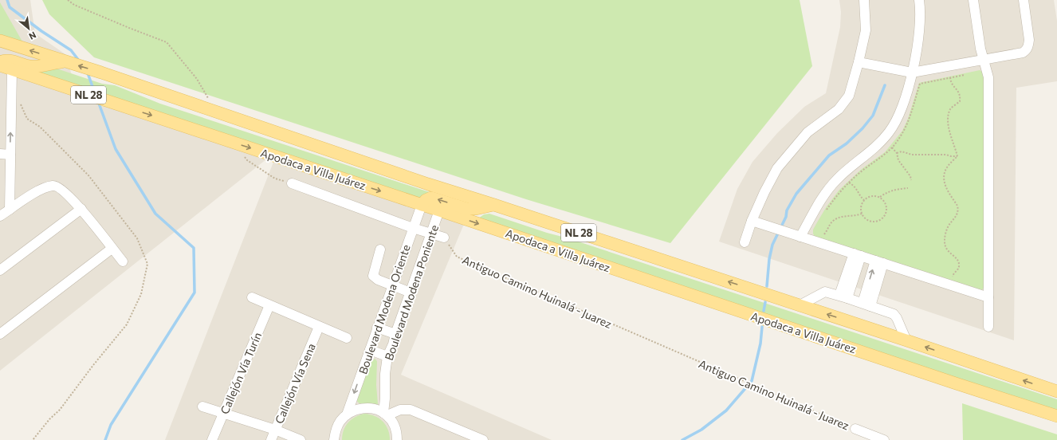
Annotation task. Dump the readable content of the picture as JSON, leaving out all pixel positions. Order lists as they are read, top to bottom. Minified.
{"streets":{"main road":["NL 28","Apodaca a Villa Juárez"],"street":["Boulevard Modena Poniente","Boulevard Modena Oriente","Callejón Vía Turín","Callejón Vía Sena"],"path":["Antiguo Camino Huinalá - Juarez"]},"crossings":[["NL 28","Apodaca a Villa Juárez"],["Apodaca a Villa Juárez","Boulevard Modena Poniente"],["Apodaca a Villa Juárez","Boulevard Modena Oriente"]],"north":"bottom right"}
